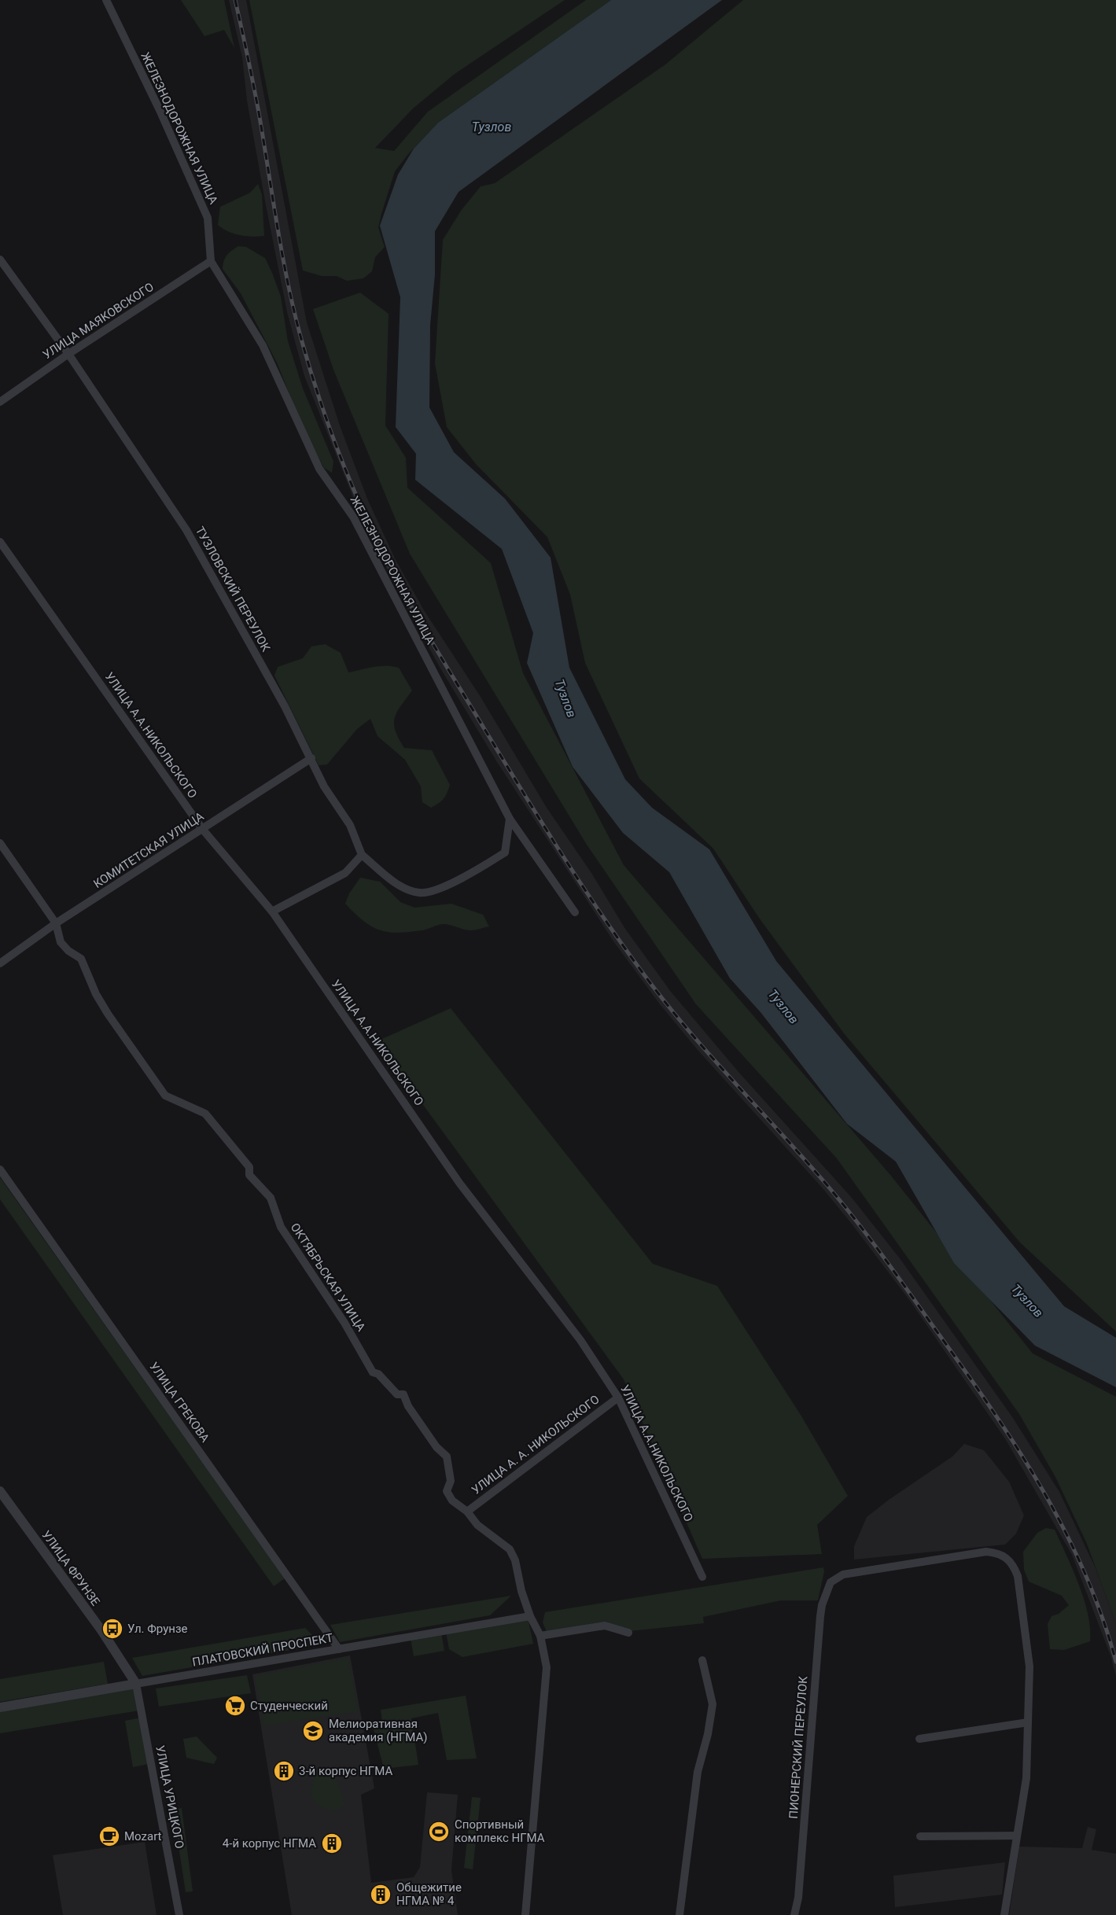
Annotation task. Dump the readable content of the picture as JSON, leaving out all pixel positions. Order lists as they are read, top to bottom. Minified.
{"streets":{"street":["ЖЕЛЕЗНОДОРОЖНАЯ УЛИЦА","УЛИЦА МАЯКОВСКОГО","ТУЗЛОВСКИЙ ПЕРЕУЛОК","УЛИЦА А.А.НИКОЛЬСКОГО","КОМИТЕТСКАЯ УЛИЦА","ОКТЯБРЬСКАЯ УЛИЦА","УЛИЦА ГРЕКОВА","УЛИЦА А. А. НИКОЛЬСКОГО","УЛИЦА ФРУНЗЕ","ПЛАТОВСКИЙ ПРОСПЕКТ","ПИОНЕРСКИЙ ПЕРЕУЛОК","УЛИЦА УРИЦКОГО"]},"crossings":[["ЖЕЛЕЗНОДОРОЖНАЯ УЛИЦА","УЛИЦА МАЯКОВСКОГО"],["УЛИЦА МАЯКОВСКОГО","ТУЗЛОВСКИЙ ПЕРЕУЛОК"],["ТУЗЛОВСКИЙ ПЕРЕУЛОК","КОМИТЕТСКАЯ УЛИЦА"],["УЛИЦА А.А.НИКОЛЬСКОГО","КОМИТЕТСКАЯ УЛИЦА"],["УЛИЦА А.А.НИКОЛЬСКОГО","УЛИЦА А. А. НИКОЛЬСКОГО"],["КОМИТЕТСКАЯ УЛИЦА","ОКТЯБРЬСКАЯ УЛИЦА"],["ОКТЯБРЬСКАЯ УЛИЦА","УЛИЦА А. А. НИКОЛЬСКОГО"],["ОКТЯБРЬСКАЯ УЛИЦА","ПЛАТОВСКИЙ ПРОСПЕКТ"],["УЛИЦА ГРЕКОВА","ПЛАТОВСКИЙ ПРОСПЕКТ"],["УЛИЦА ФРУНЗЕ","ПЛАТОВСКИЙ ПРОСПЕКТ"],["УЛИЦА ФРУНЗЕ","УЛИЦА УРИЦКОГО"],["ПЛАТОВСКИЙ ПРОСПЕКТ","УЛИЦА УРИЦКОГО"]],"water":["Тузлов"],"places":{"bus stop":["Ул. Фрунзе"],"supermarket":["Студенческий"],"school or university":["Мелиоративная академия (НГМА)"],"building":["3-й корпус НГМА","4-й корпус НГМА","Общежитие НГМА № 4"],"sports":["Спортивный комплекс НГМА"],"cafe":["Mozart"]}}
